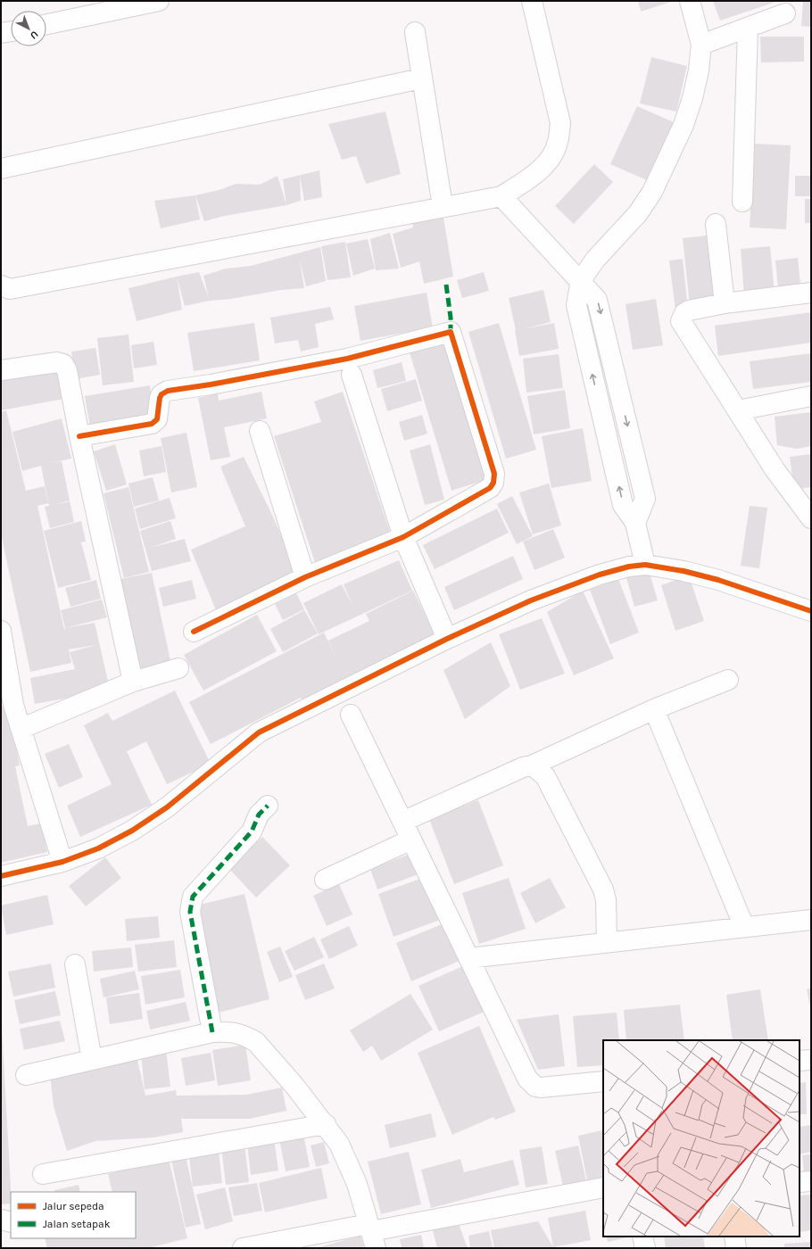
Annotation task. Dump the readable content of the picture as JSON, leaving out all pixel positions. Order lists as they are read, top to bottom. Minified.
{"legend":["Jalur sepeda","Jalan setapak"],"north":"bottom right"}
